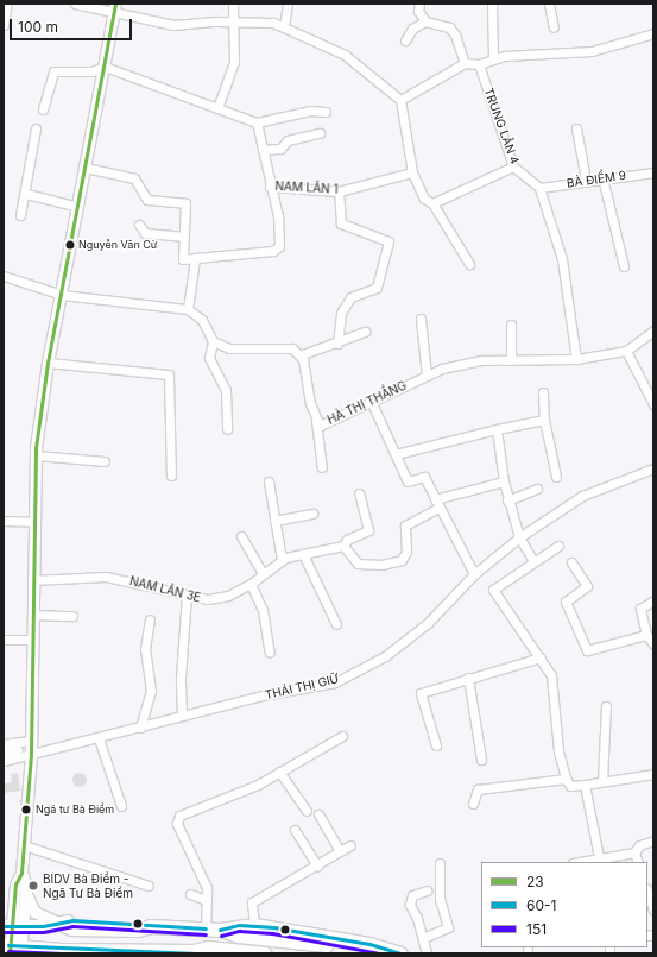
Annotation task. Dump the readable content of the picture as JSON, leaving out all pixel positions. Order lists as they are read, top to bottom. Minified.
{"streets":{"street":["TRUNG LÂN 4","BÀ ĐIỂM 9","NAM LÂN 1","HÀ THỊ THẮNG","NAM LÂN 3E","THÁI THỊ GIỮ"]},"crossings":[["TRUNG LÂN 4","BÀ ĐIỂM 9"]],"places":["Nguyễn Văn Cừ","Ngã tư Bà Điểm","BIDV Bà Điểm - Ngã Tư Bà Điểm"],"lines":["transit line 23","transit line 60-1","transit line 151"],"legend":["23","60-1","151"],"scale_bar":"100 m"}
